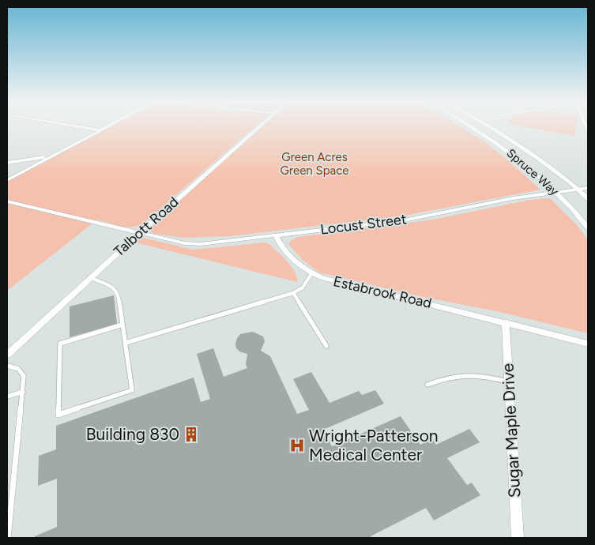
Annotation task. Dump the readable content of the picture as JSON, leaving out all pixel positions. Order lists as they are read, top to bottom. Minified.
{"streets":{"street":["Spruce Way","Locust Street","Talbott Road","Estabrook Road","Sugar Maple Drive"]},"crossings":[["Spruce Way","Locust Street"],["Locust Street","Talbott Road"],["Locust Street","Estabrook Road"],["Estabrook Road","Sugar Maple Drive"]],"parks":["Green Acres Green Space"],"places":{"building":["Building 830"],"hospital":["Wright-Patterson Medical Center"]}}
